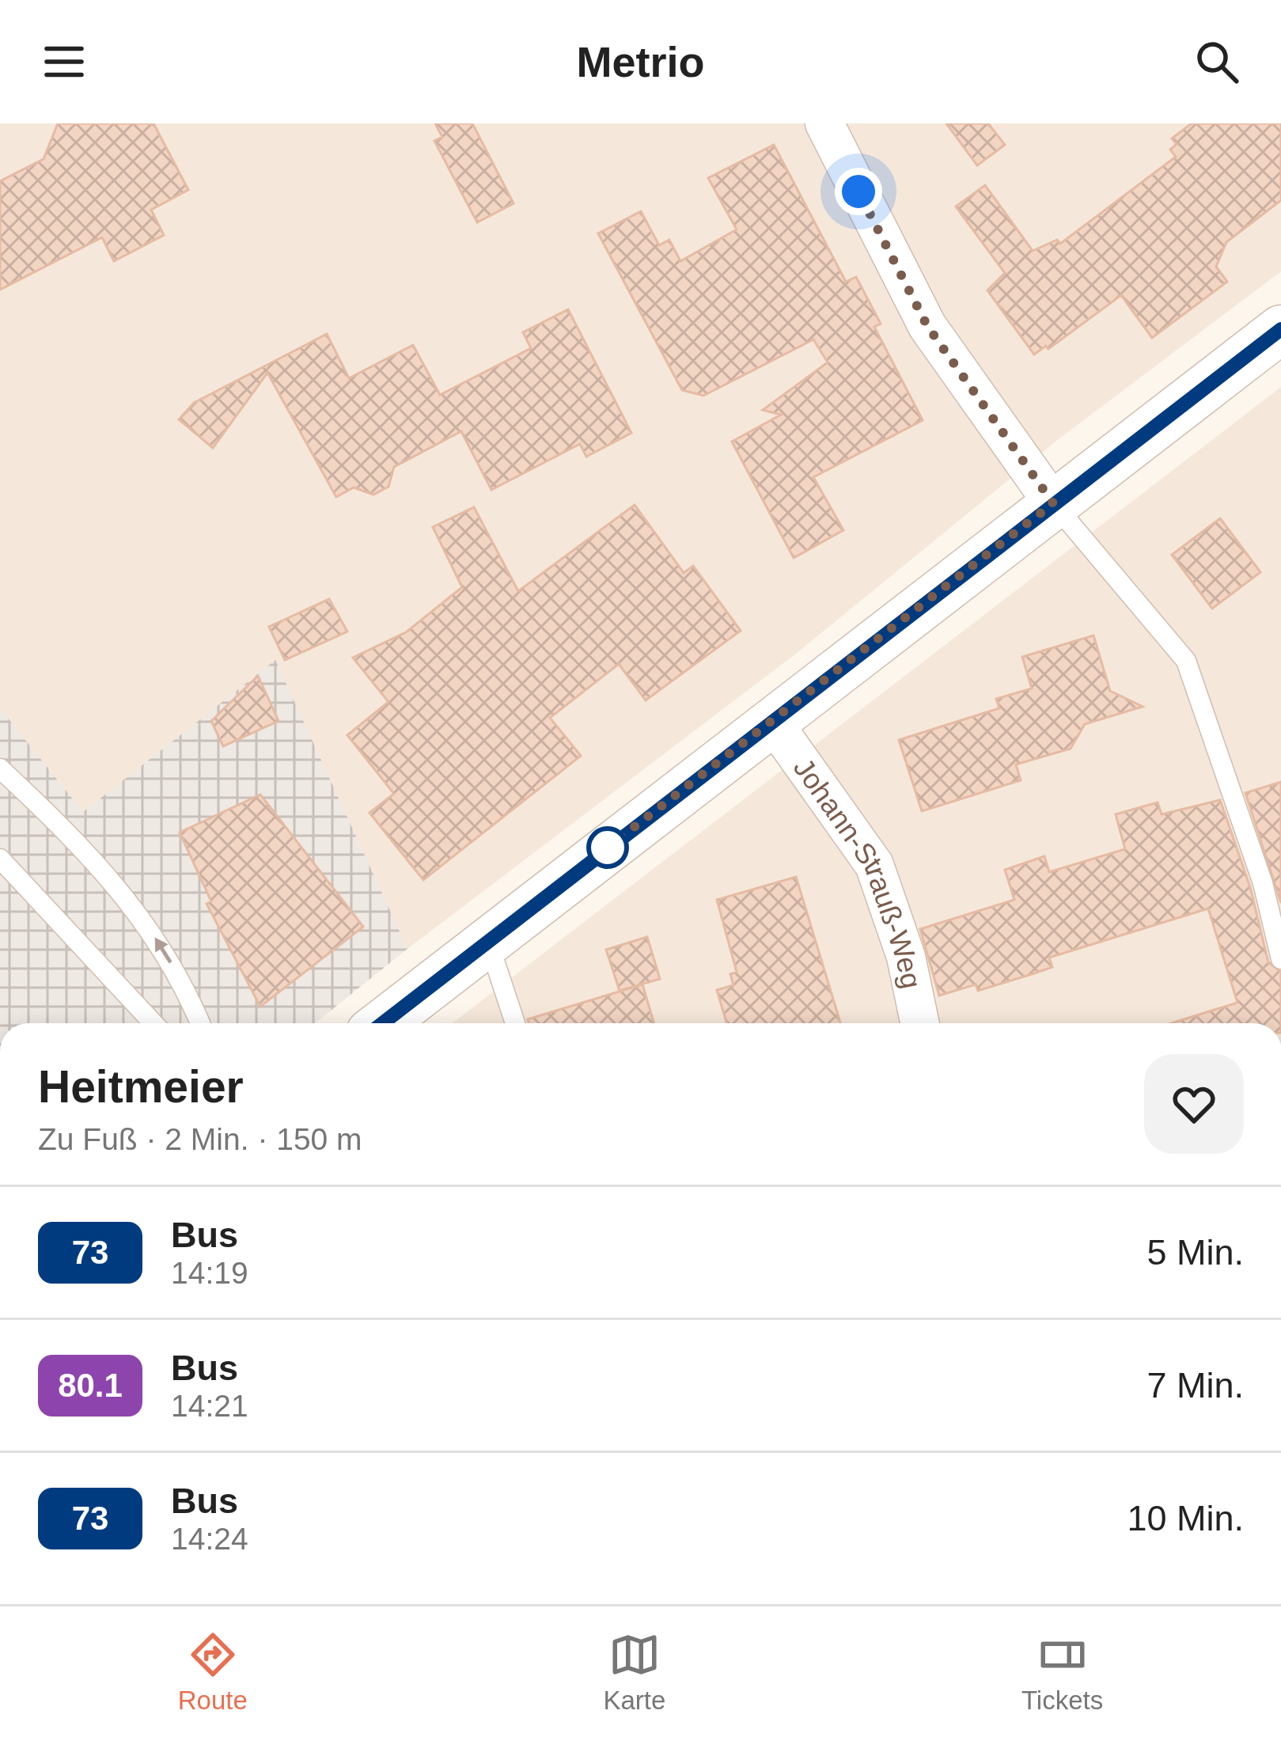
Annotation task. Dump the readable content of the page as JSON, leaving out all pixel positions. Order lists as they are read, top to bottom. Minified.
{"streets":{"street":["Johann-Strauß-Weg"]},"lines":["bus line 73"],"page":{"header":"Metrio","heading":["Heitmeier","Zu Fuß · 2 Min. · 150 m"],"list":[{"mark":"73","name":"Bus","note":"14:19","value":"5 Min."},{"mark":"80.1","name":"Bus","note":"14:21","value":"7 Min."},{"mark":"73","name":"Bus","note":"14:24","value":"10 Min."}],"tabs":["Route","Karte","Tickets"]}}
